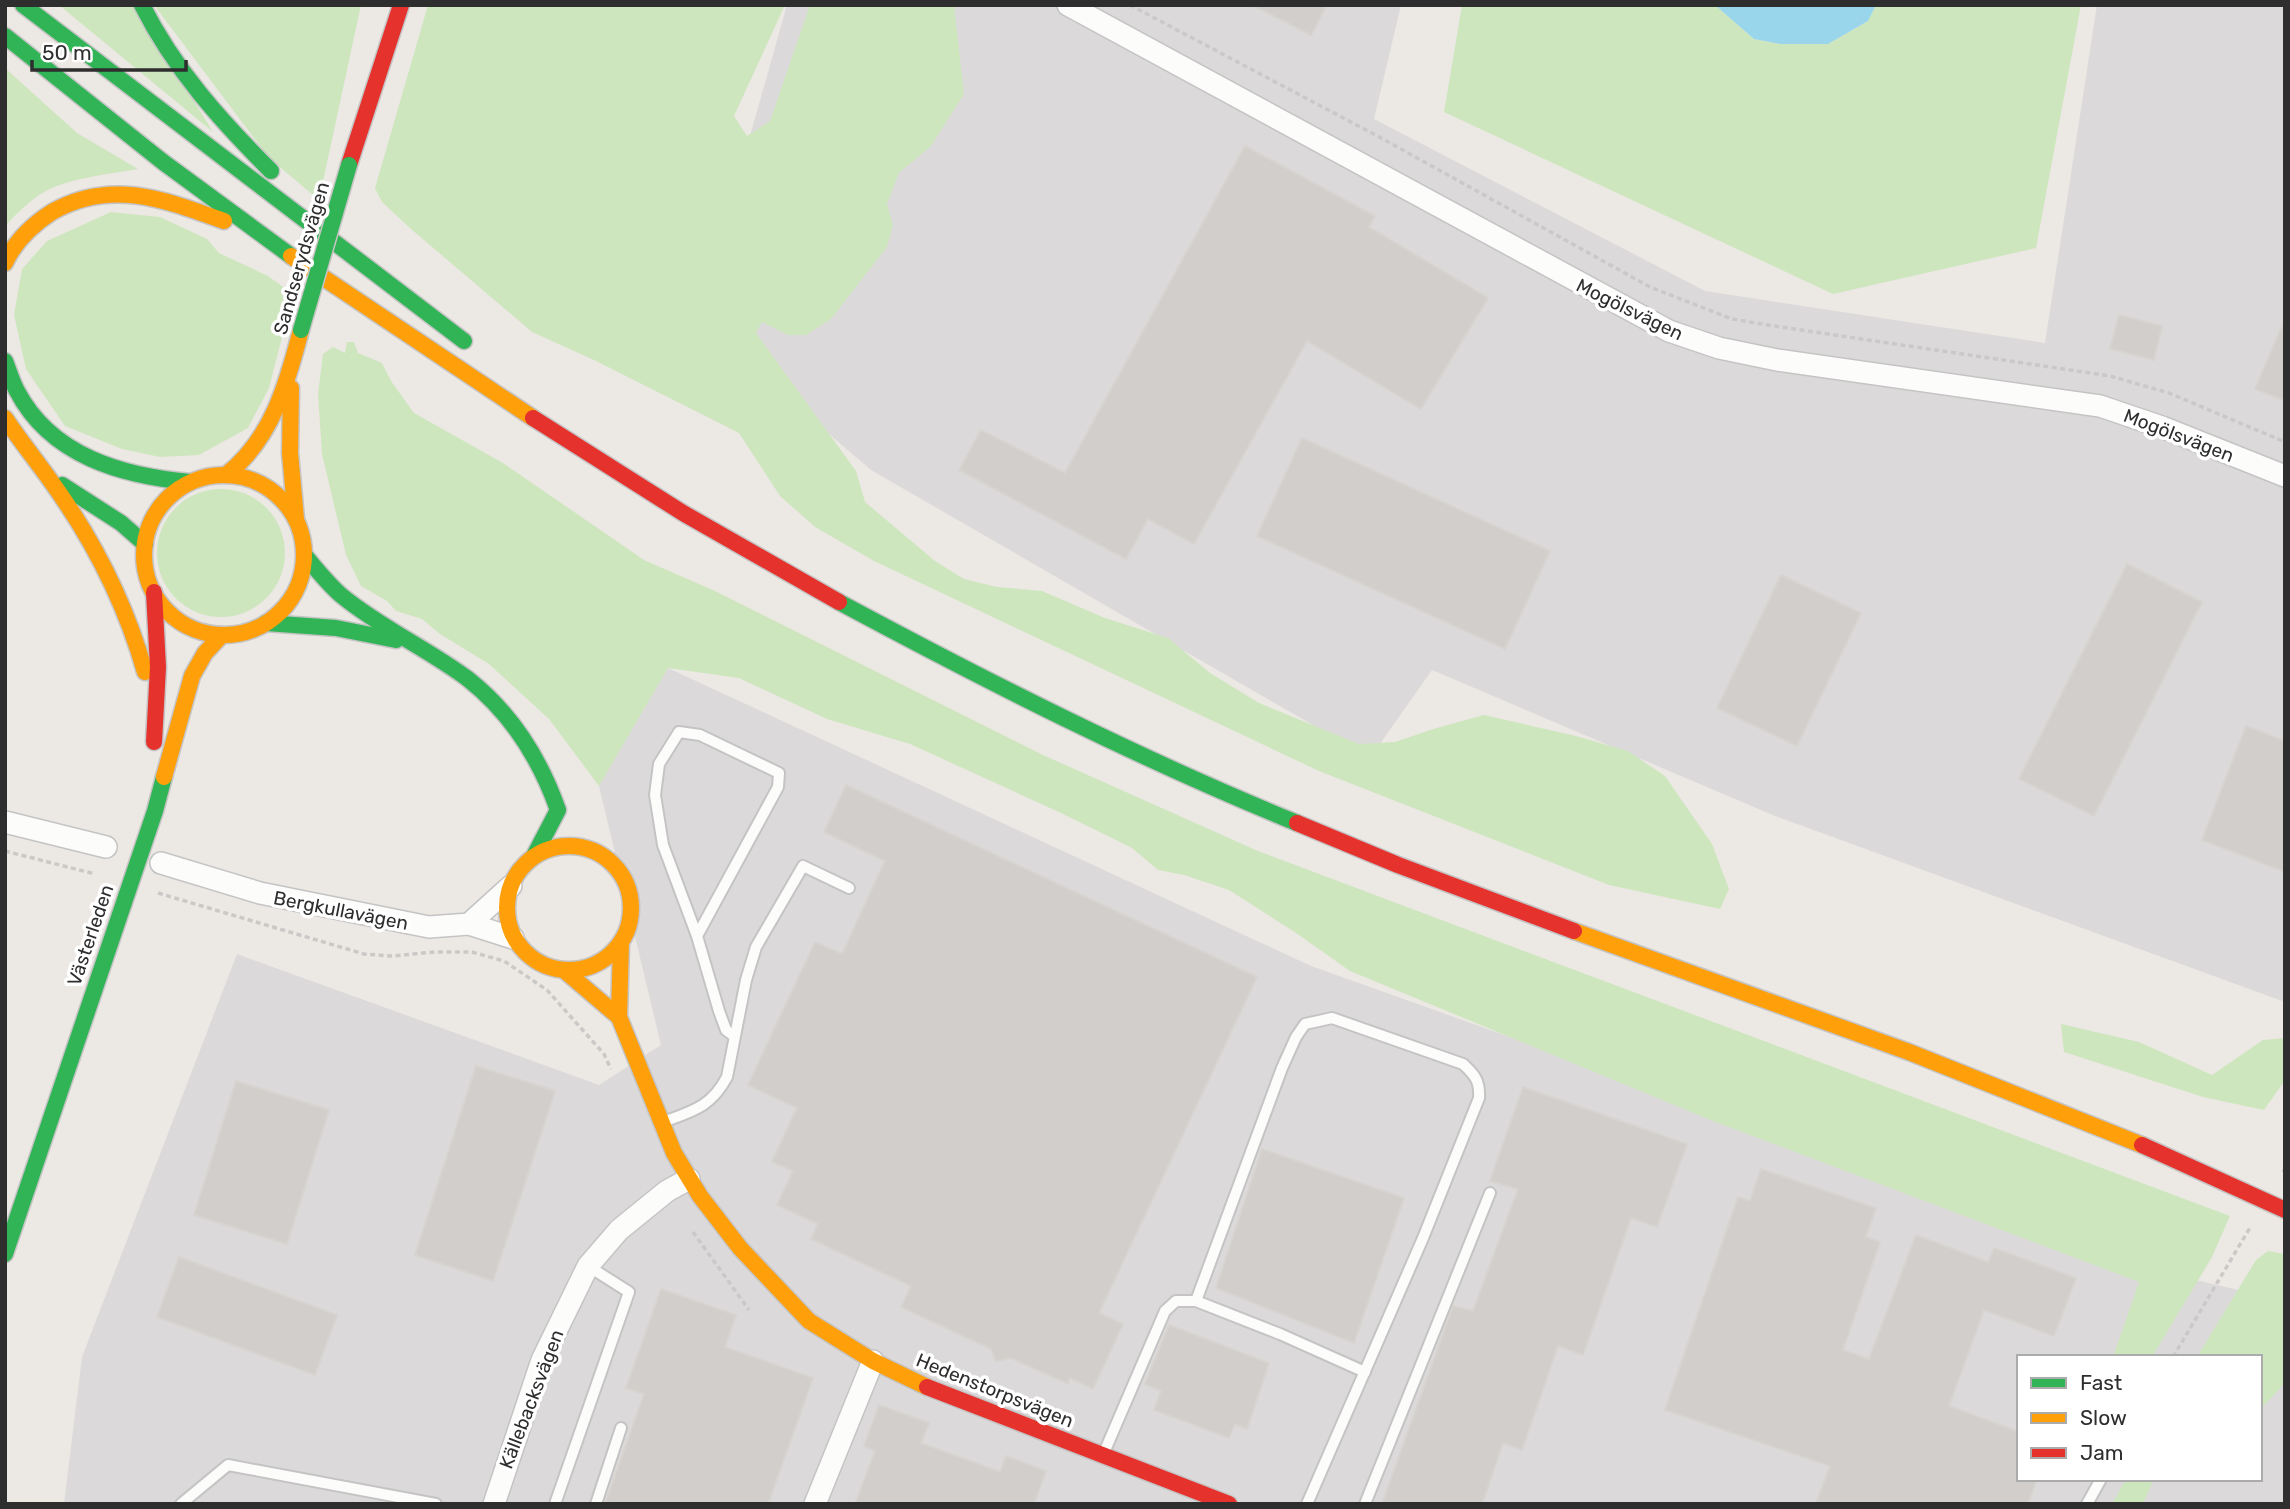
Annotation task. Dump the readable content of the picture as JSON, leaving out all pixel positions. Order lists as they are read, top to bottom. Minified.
{"streets":{"main road":["Sandserydsvägen","Västerleden","Hedenstorpsvägen"],"street":["Mogölsvägen","Bergkullavägen","Källebacksvägen"]},"crossings":[["Sandserydsvägen","Västerleden"],["Hedenstorpsvägen","Källebacksvägen"]],"legend":["Fast","Slow","Jam"],"scale_bar":"50 m"}
